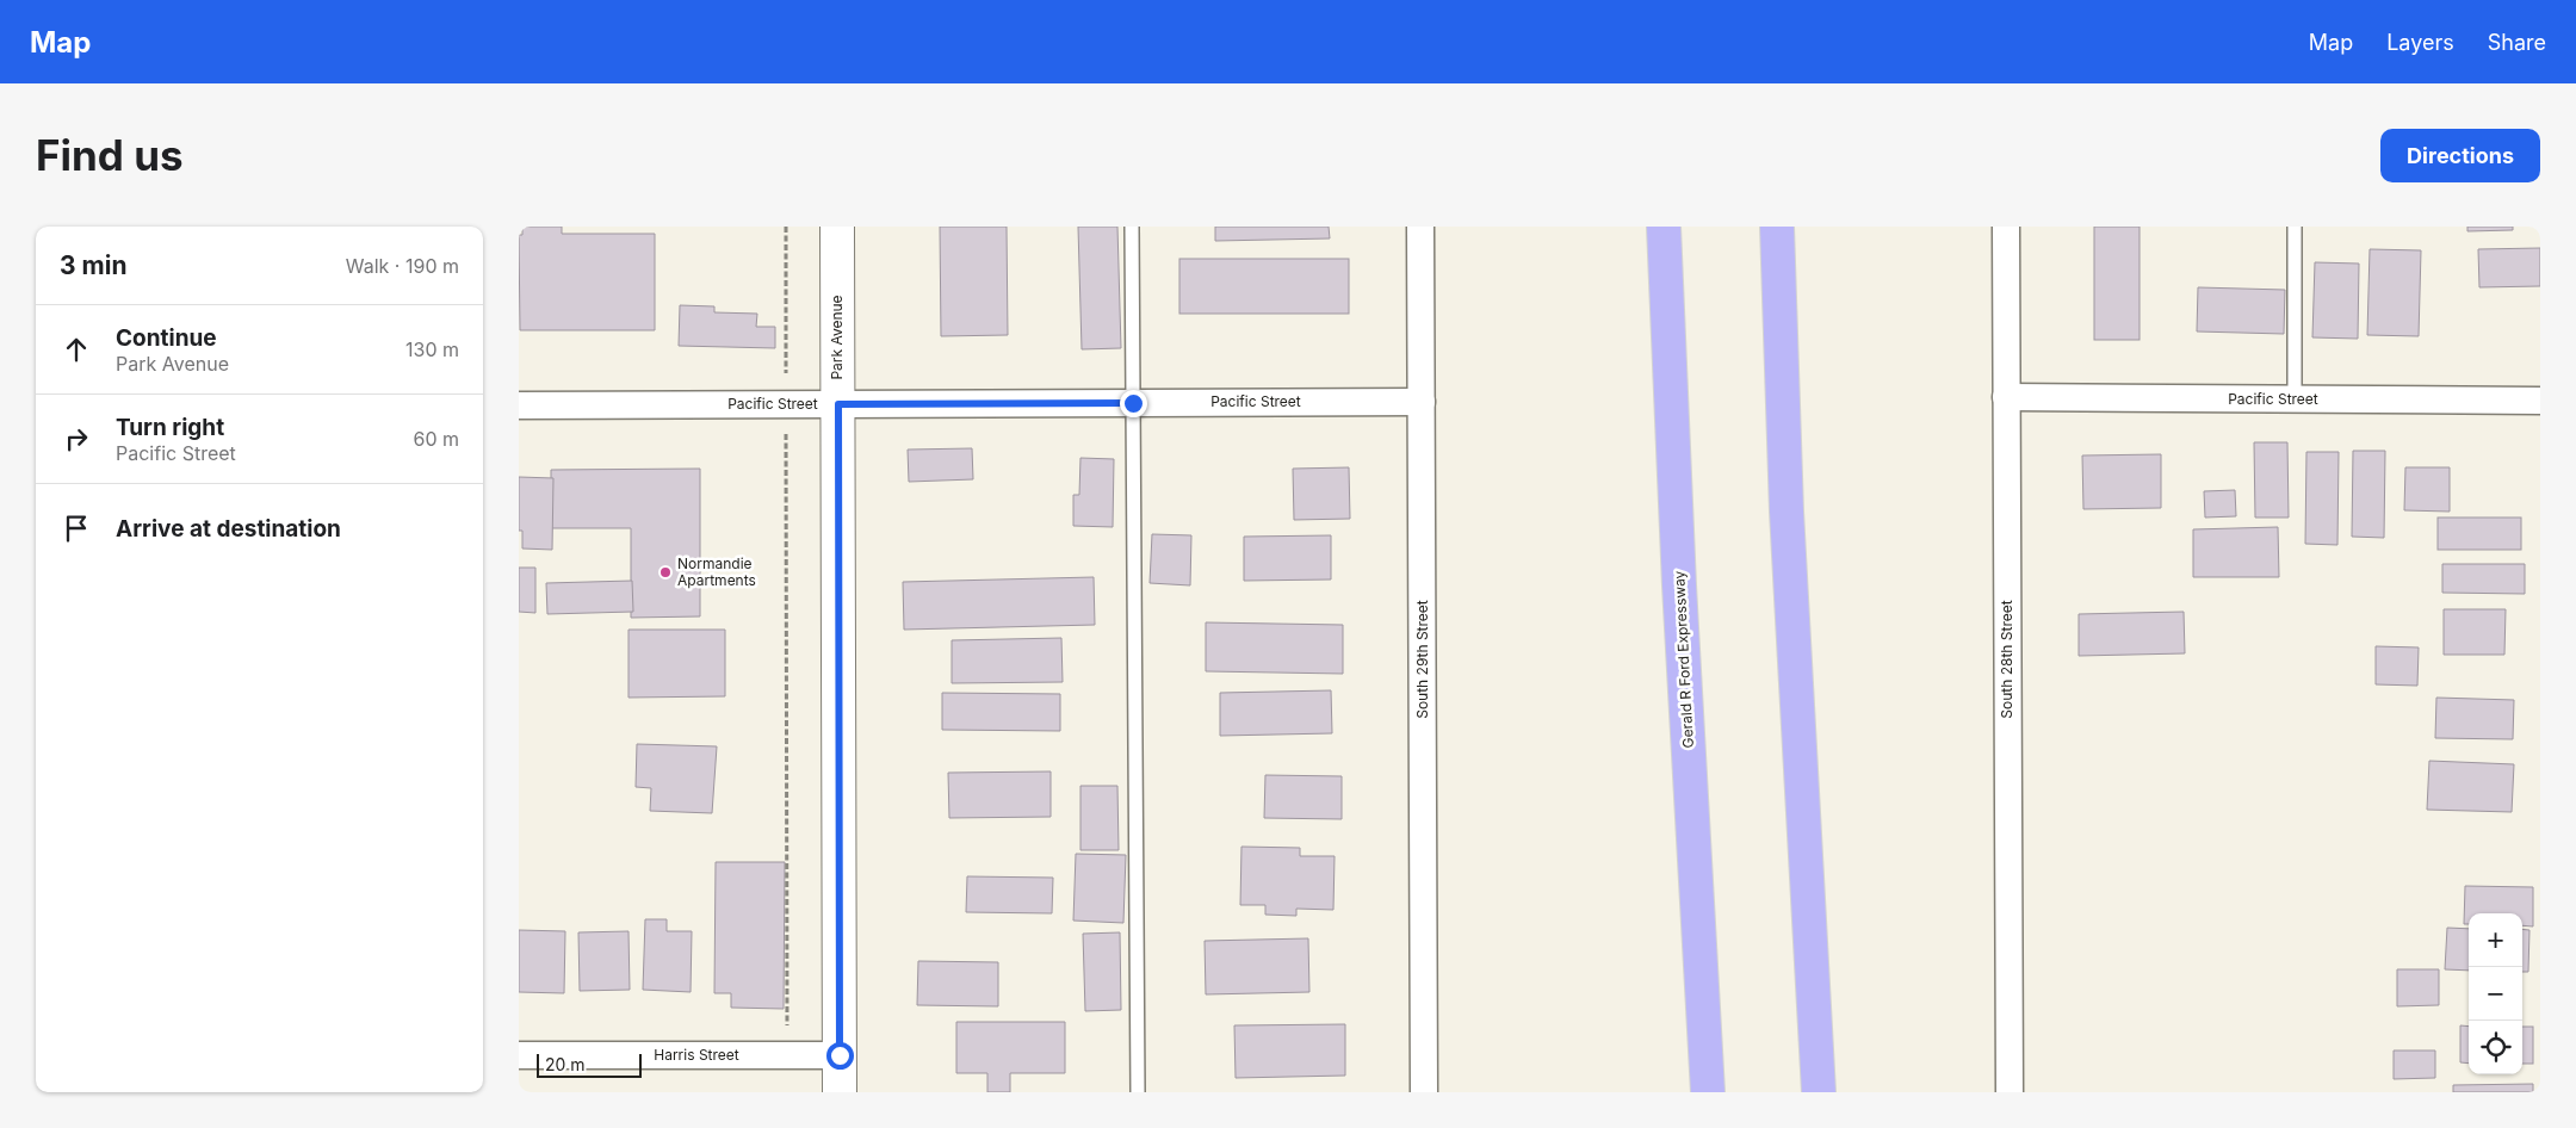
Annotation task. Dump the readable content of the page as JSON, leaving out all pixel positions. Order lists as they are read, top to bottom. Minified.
{"streets":{"highway":["Gerald R Ford Expressway"],"street":["Park Avenue","Pacific Street","South 29th Street","South 28th Street","Harris Street"]},"crossings":[["Park Avenue","Pacific Street"],["Park Avenue","Harris Street"],["Pacific Street","South 29th Street"],["Pacific Street","South 28th Street"]],"places":["Normandie Apartments"],"scale_bar":"20 m","page":{"header":"Map","nav":["Map","Layers","Share"],"buttons":"Directions","title":"Find us","heading":["3 min","Walk · 190 m"],"list":[["Continue","Park Avenue","130 m"],["Turn right","Pacific Street","60 m"],"Arrive at destination"],"map_buttons":["+","−"],"scale":"20 m"}}
